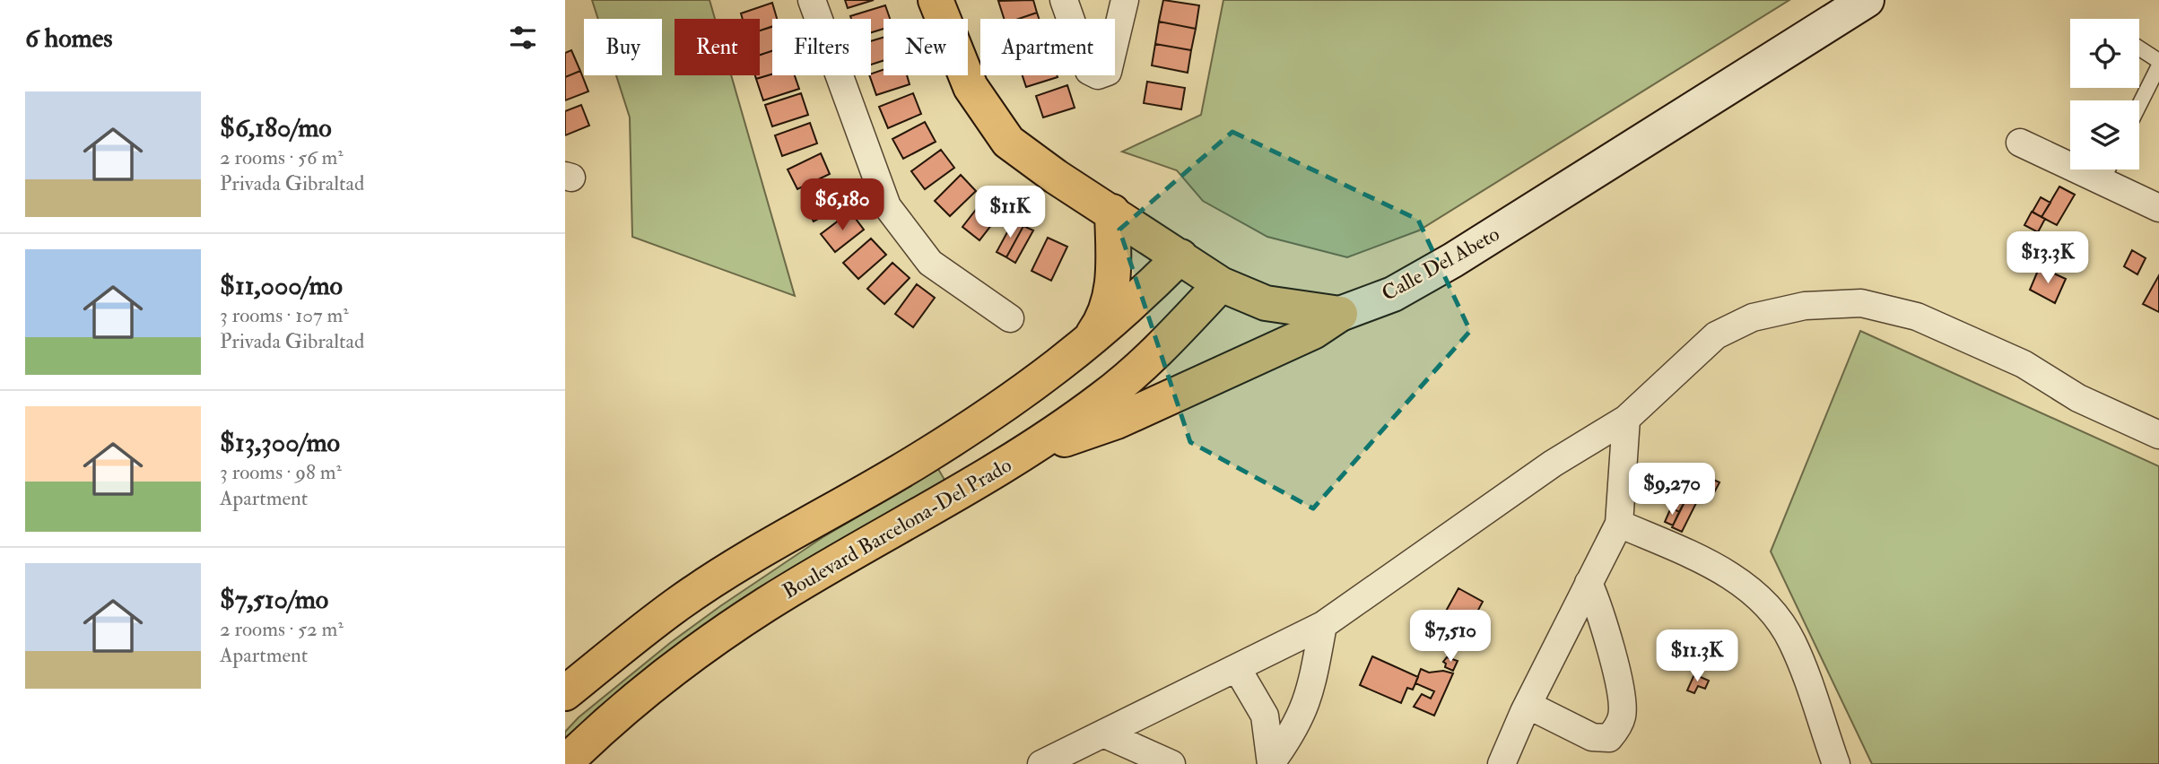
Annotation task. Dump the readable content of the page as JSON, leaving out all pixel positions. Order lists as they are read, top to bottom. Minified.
{"streets":{"main road":["Calle Del Abeto","Boulevard Barcelona-Del Prado"]},"crossings":[["Calle Del Abeto","Boulevard Barcelona-Del Prado"]],"page":{"heading":"6 homes","chip":["Buy","Rent","Filters","New","Apartment"],"list":[{"name":"$6,180/mo","note":"2 rooms · 56 m² · Privada Gibraltad"},{"name":"$11,000/mo","note":"3 rooms · 107 m² · Privada Gibraltad"},{"name":"$13,300/mo","note":"3 rooms · 98 m² · Apartment"},{"name":"$7,510/mo","note":"2 rooms · 52 m² · Apartment"}],"price":["$6,180","$11K","$13.3K","$9,270","$7,510","$11.3K"]}}
